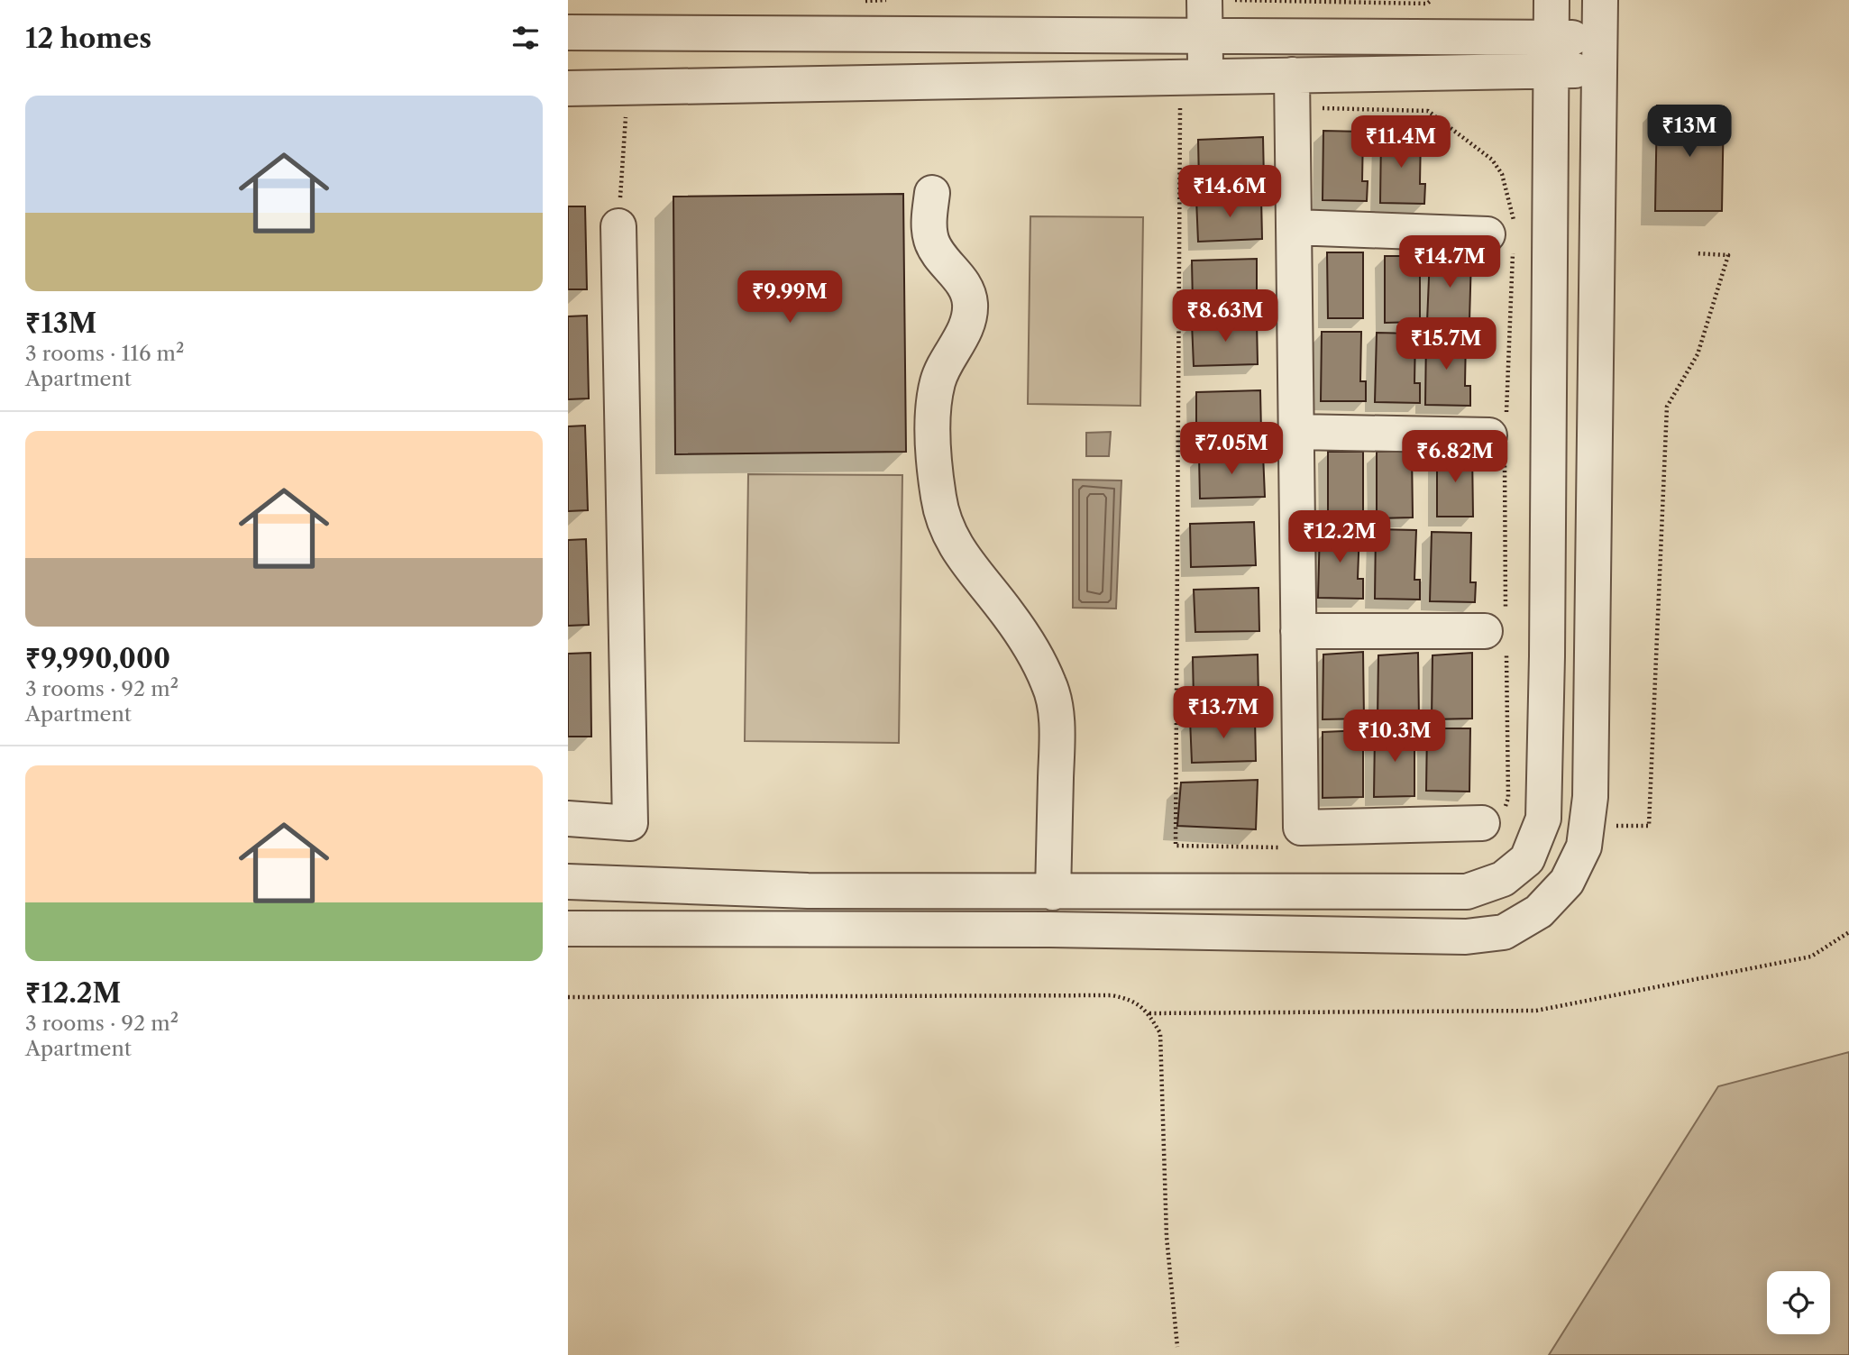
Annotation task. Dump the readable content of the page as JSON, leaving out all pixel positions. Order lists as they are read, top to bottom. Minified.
{"page":{"heading":"12 homes","list":[{"name":"₹13M","note":"3 rooms · 116 m² · Apartment"},{"name":"₹9,990,000","note":"3 rooms · 92 m² · Apartment"},{"name":"₹12.2M","note":"3 rooms · 92 m² · Apartment"}],"price":["₹13M","₹11.4M","₹14.6M","₹14.7M","₹9.99M","₹8.63M","₹15.7M","₹7.05M","₹6.82M","₹12.2M","₹13.7M","₹10.3M"]}}
